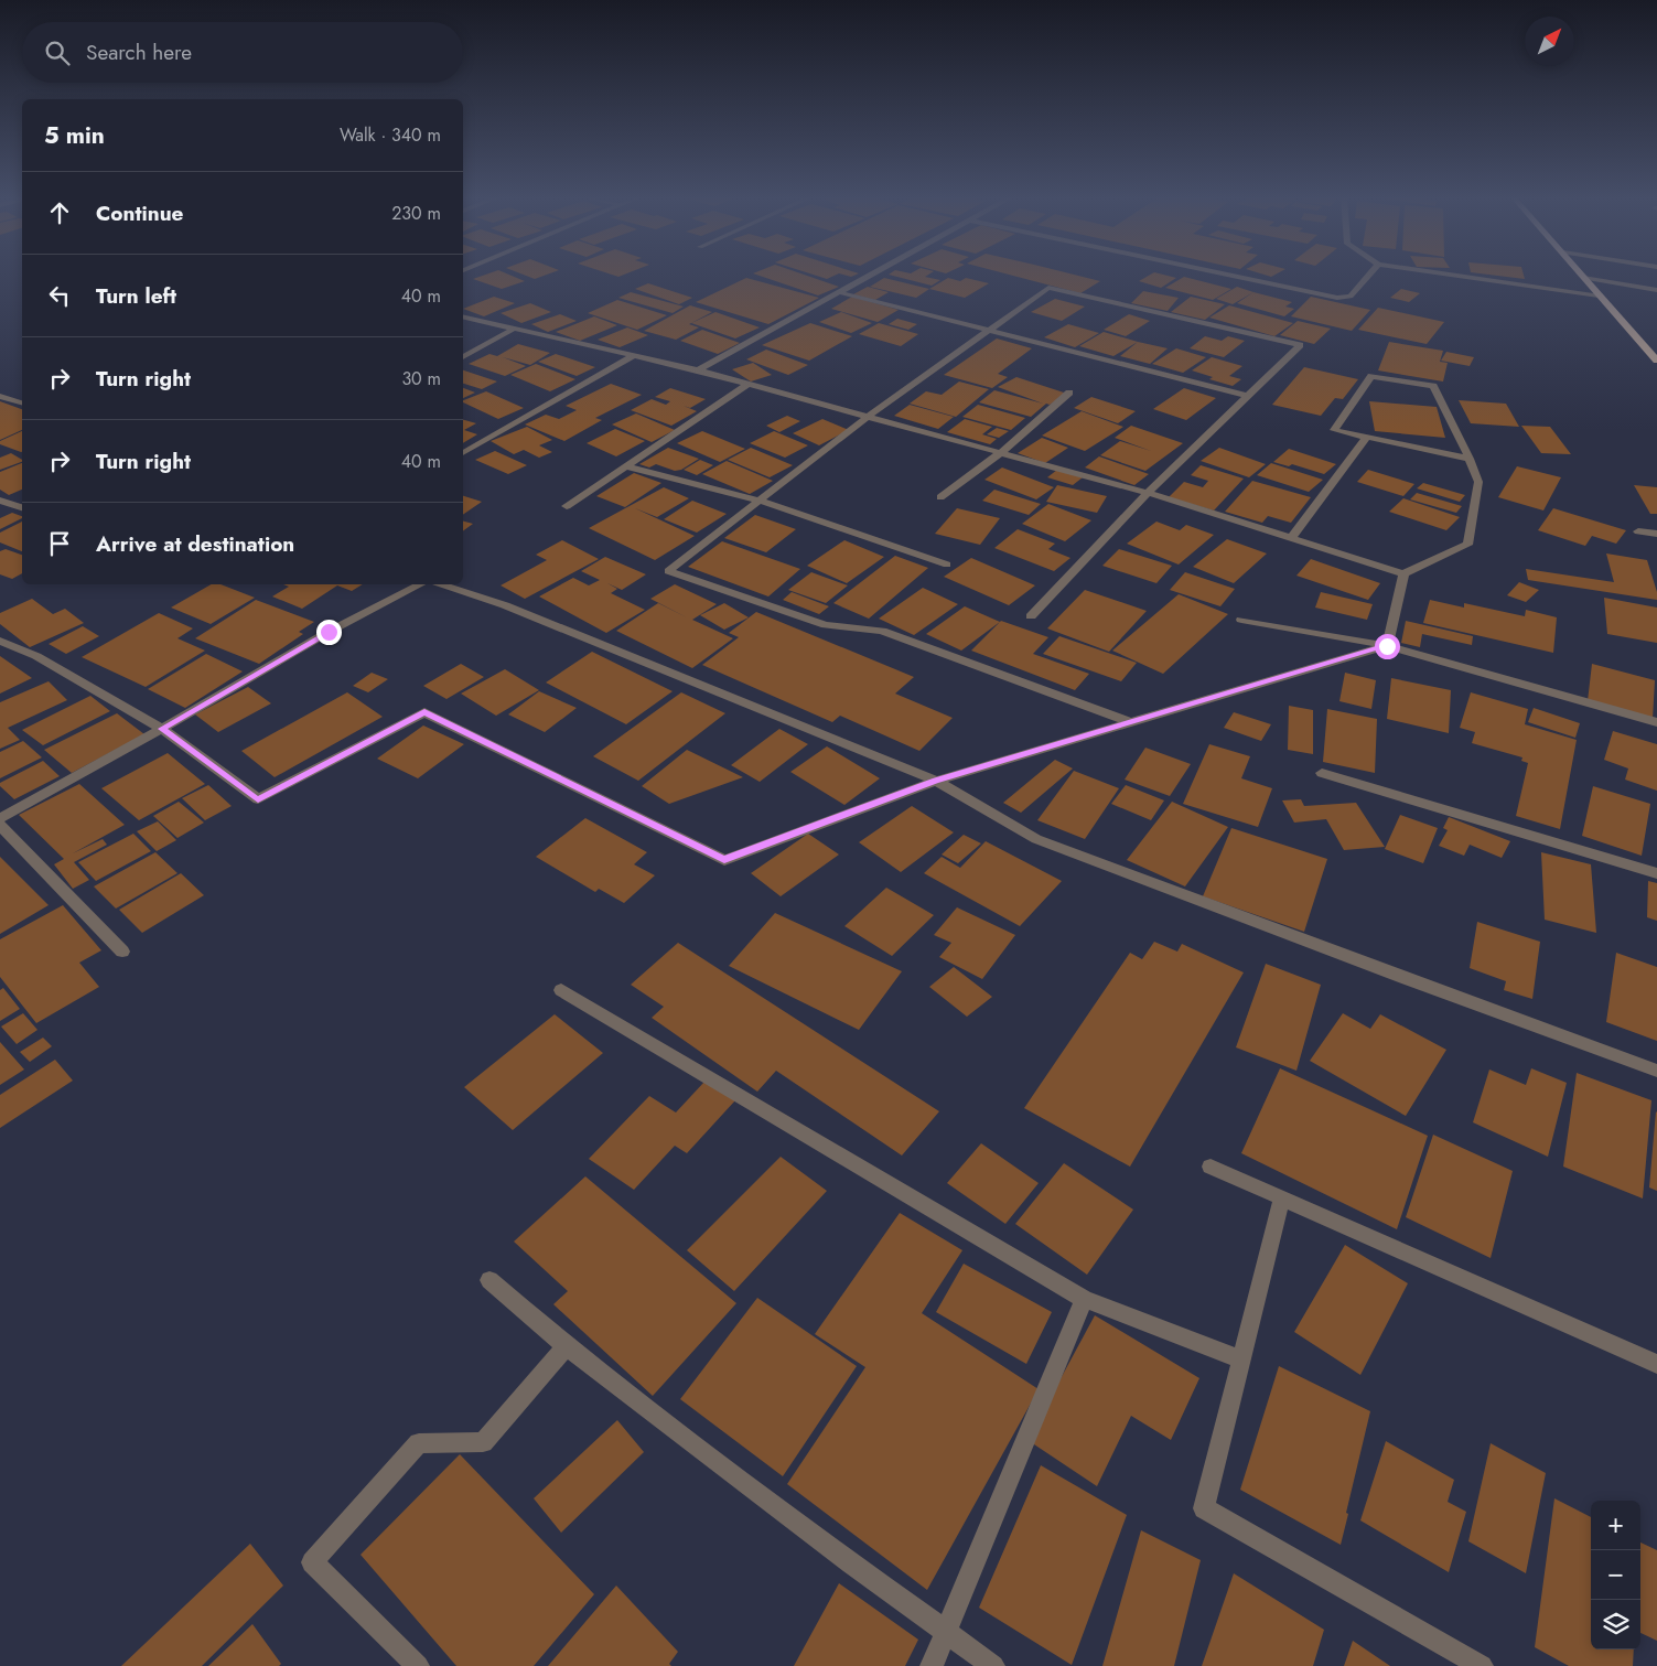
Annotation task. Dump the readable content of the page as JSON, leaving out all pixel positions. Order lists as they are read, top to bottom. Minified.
{"north":"top right","page":{"search":"Search here","heading":["5 min","Walk · 340 m"],"list":[["Continue","230 m"],["Turn left","40 m"],["Turn right","30 m"],["Turn right","40 m"],"Arrive at destination"],"map_buttons":["+","−"]}}
